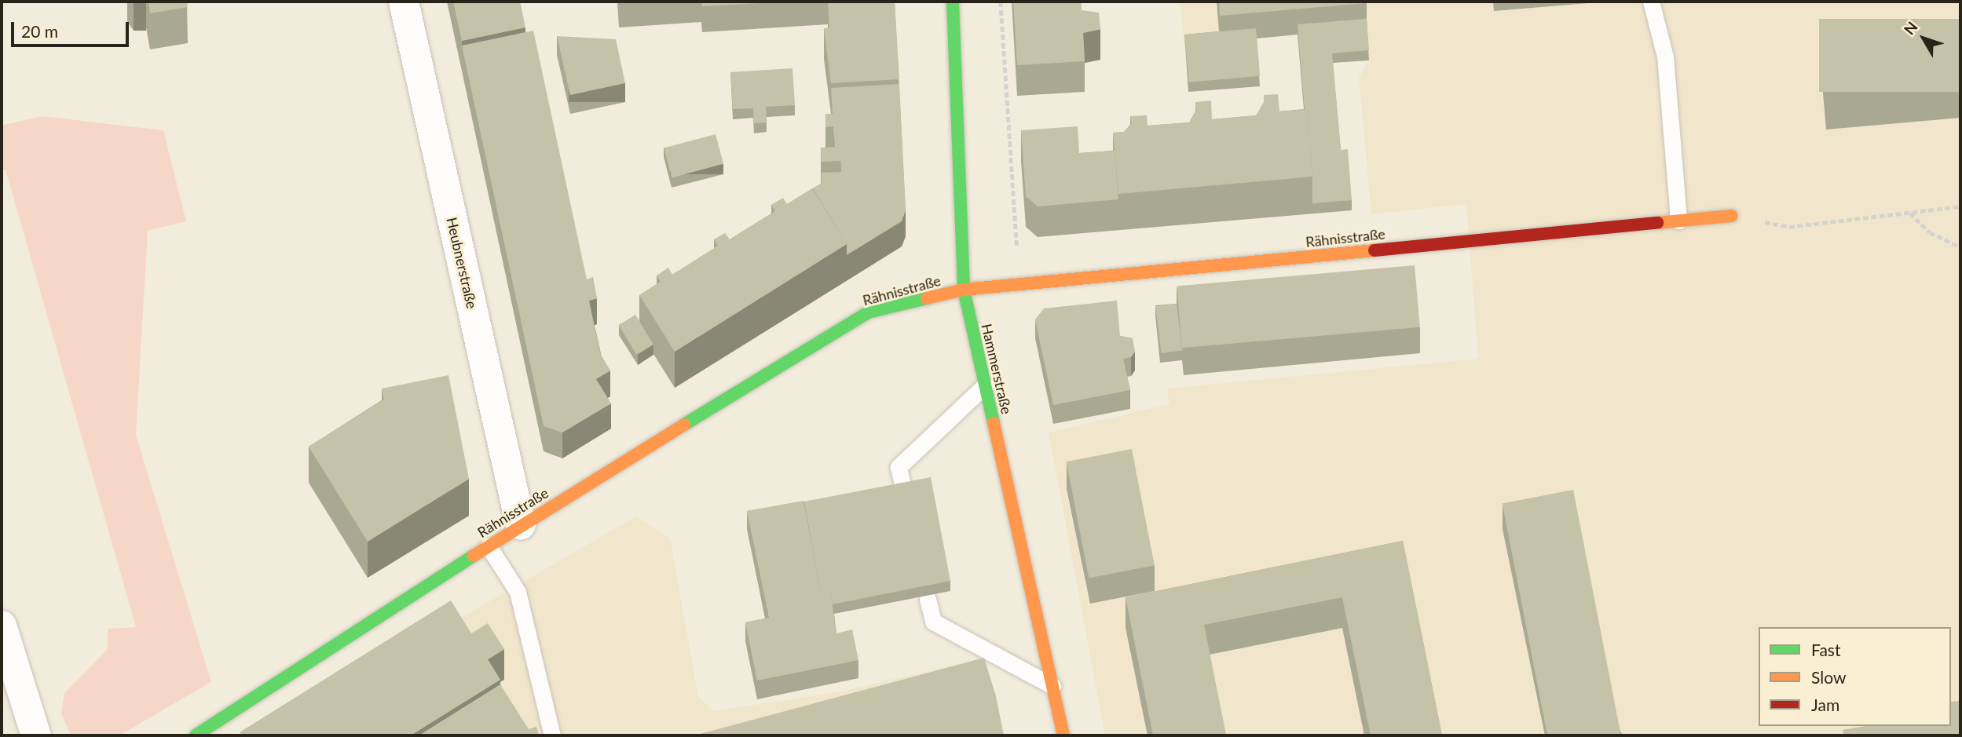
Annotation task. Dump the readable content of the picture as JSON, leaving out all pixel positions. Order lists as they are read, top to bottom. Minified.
{"streets":{"street":["Rähnisstraße","Heubnerstraße","Hammerstraße"]},"crossings":[["Rähnisstraße","Heubnerstraße"],["Rähnisstraße","Hammerstraße"]],"legend":["Fast","Slow","Jam"],"scale_bar":"20 m","north":"top left"}
